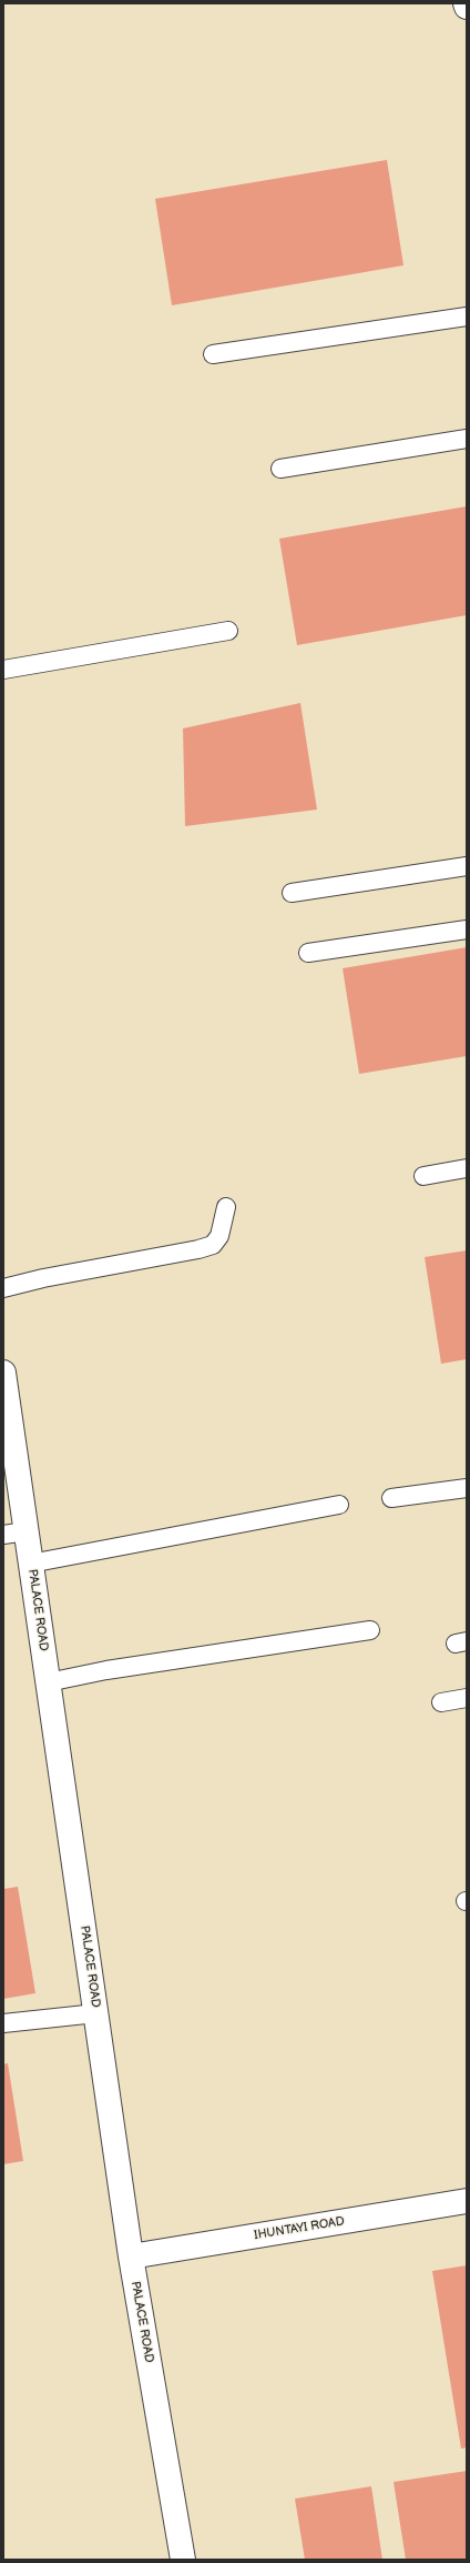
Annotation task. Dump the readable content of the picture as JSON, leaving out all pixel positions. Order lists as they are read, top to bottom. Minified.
{"streets":{"street":["PALACE ROAD","IHUNTAYI ROAD"]},"crossings":[["PALACE ROAD","IHUNTAYI ROAD"]]}
